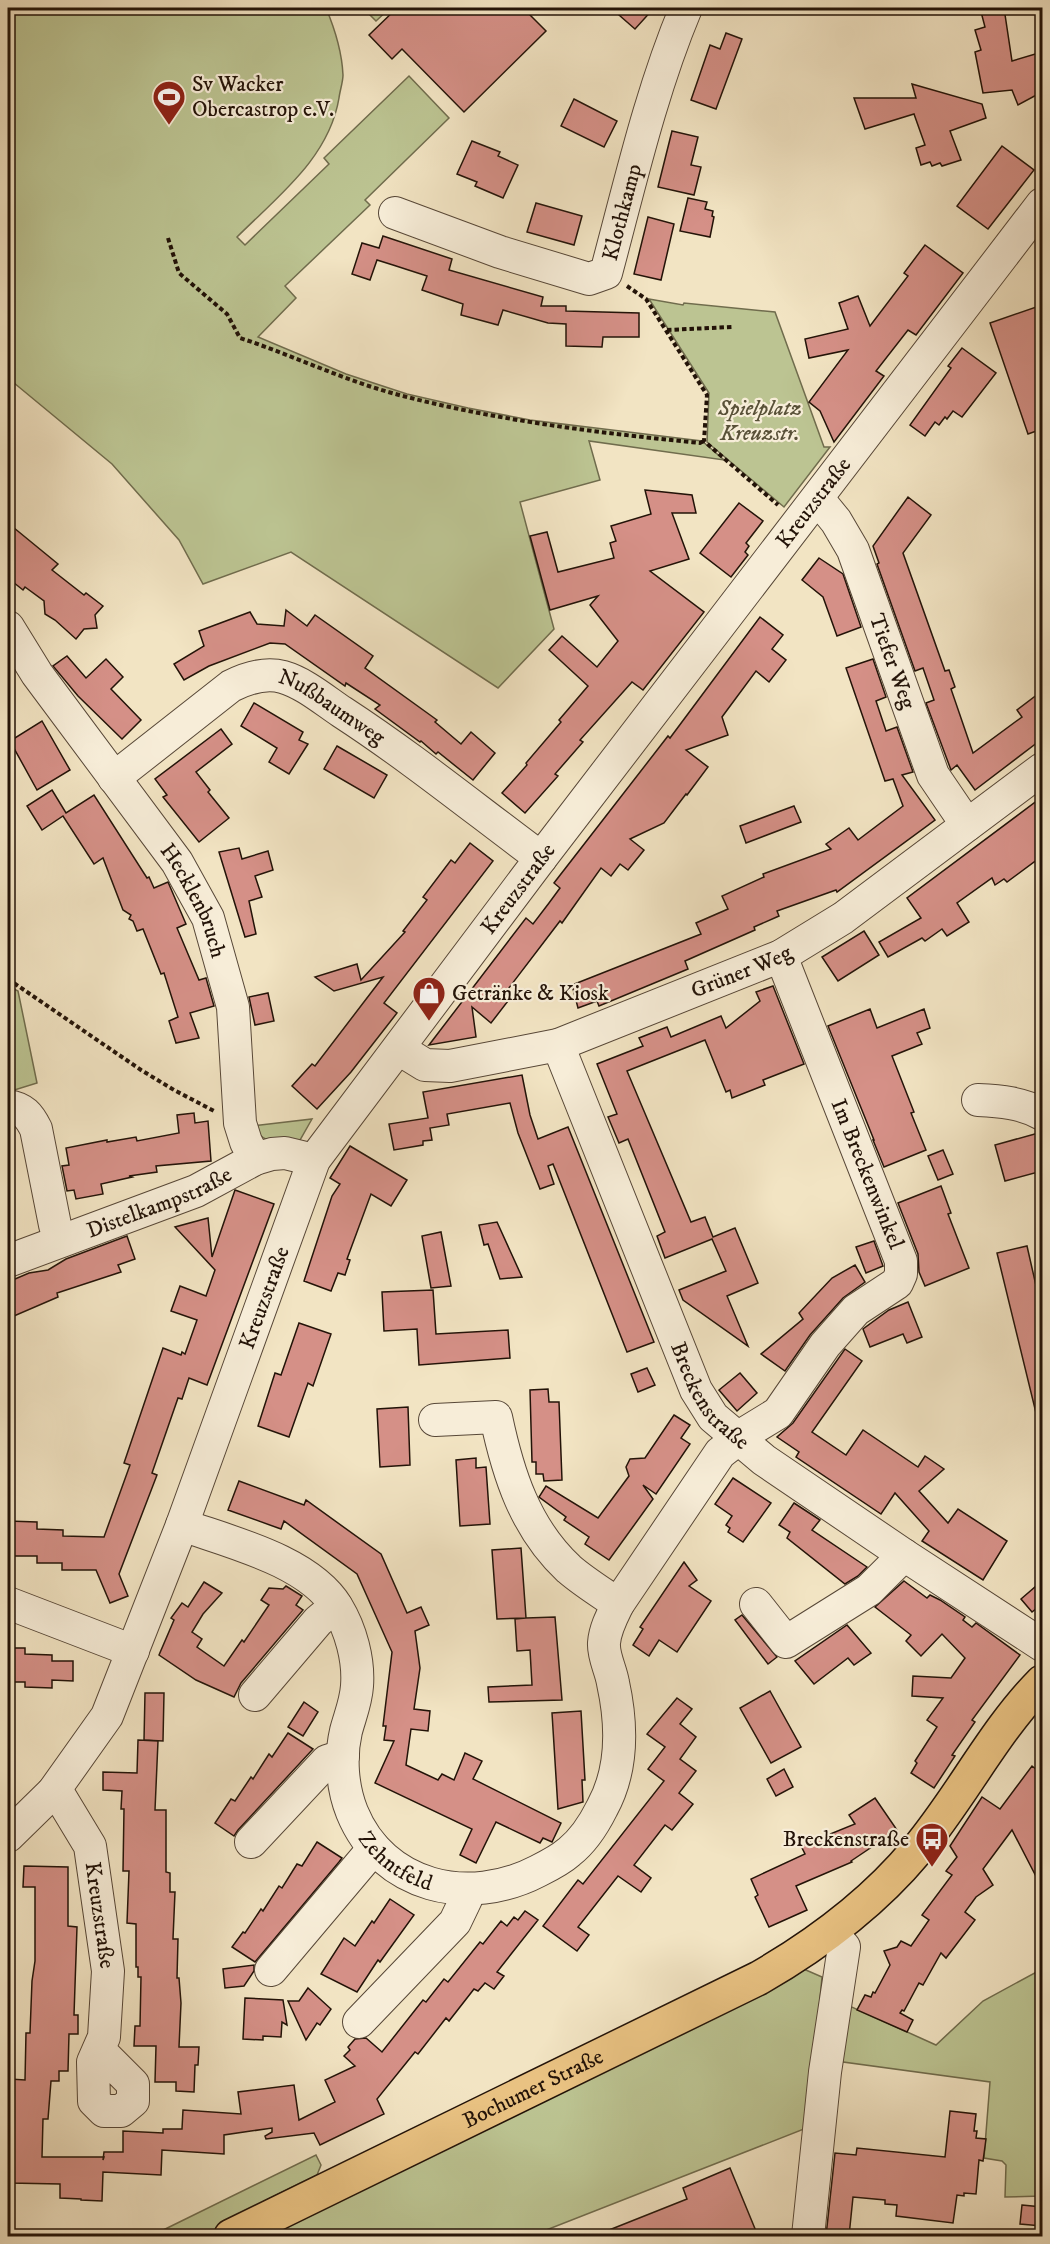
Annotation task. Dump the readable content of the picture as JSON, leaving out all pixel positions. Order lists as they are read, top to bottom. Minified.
{"streets":{"main road":["Bochumer Straße"],"street":["Klothkamp","Kreuzstraße","Tiefer Weg","Nußbaumweg","Hecklenbruch","Grüner Weg","Im Breckenwinkel","Distelkampstraße","Breckenstraße","Zehntfeld"]},"crossings":[["Kreuzstraße","Tiefer Weg"],["Kreuzstraße","Nußbaumweg"],["Kreuzstraße","Grüner Weg"],["Kreuzstraße","Zehntfeld"],["Tiefer Weg","Grüner Weg"],["Nußbaumweg","Hecklenbruch"],["Hecklenbruch","Distelkampstraße"],["Grüner Weg","Im Breckenwinkel"],["Grüner Weg","Breckenstraße"],["Im Breckenwinkel","Breckenstraße"],["Im Breckenwinkel","Zehntfeld"],["Breckenstraße","Zehntfeld"]],"parks":["Spielplatz Kreuzstr."],"places":{"sports":["Sv Wacker Obercastrop e.V."],"shop":["Getränke & Kiosk"],"bus stop":["Breckenstraße"]}}
